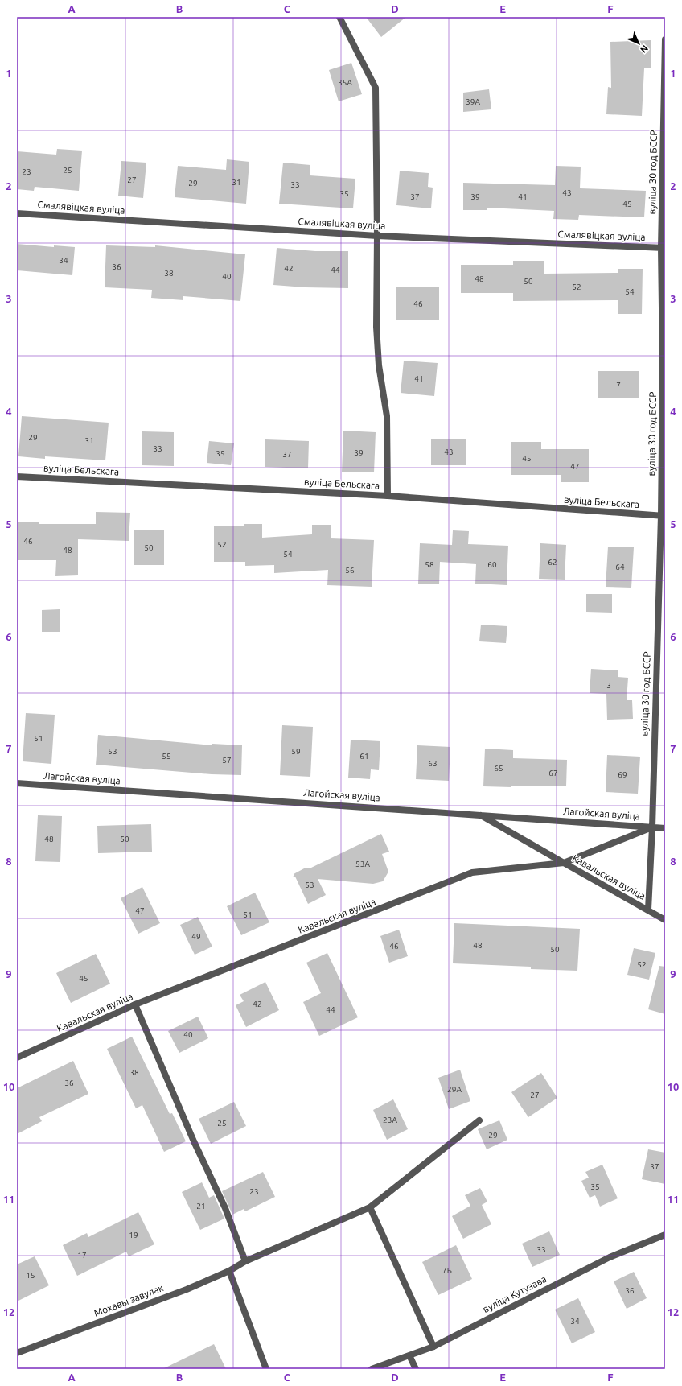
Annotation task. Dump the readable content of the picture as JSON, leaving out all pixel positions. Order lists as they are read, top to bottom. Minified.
{"streets":{"street":["вуліца 30 год БССР","Смалявіцкая вуліца","вуліца Бельскага","Лагойская вуліца","Кавальская вуліца","вуліца Кутузава","Мохавы завулак"]},"crossings":[["вуліца 30 год БССР","Смалявіцкая вуліца"],["вуліца 30 год БССР","вуліца Бельскага"],["вуліца 30 год БССР","Лагойская вуліца"],["вуліца 30 год БССР","Кавальская вуліца"]],"house_numbers":["35А","39А","25","23","27","31","29","33","43","35","37","39","41","45","34","36","42","44","38","40","48","50","52","54","46","41","7","29","31","33","43","39","35","37","45","47","46","52","50","48","54","62","58","60","64","56","3","51","53","59","55","61","57","63","65","67","69","48","50","53А","53","47","51","49","48","46","50","52","45","42","44","40","38","36","29А","27","23А","25","29","37","35","23","21","19","33","17","7Б","15","36","34"],"north":"bottom right","grid":{"columns":["A","B","C","D","E","F"],"rows":["1","2","3","4","5","6","7","8","9","10","11","12"]}}
